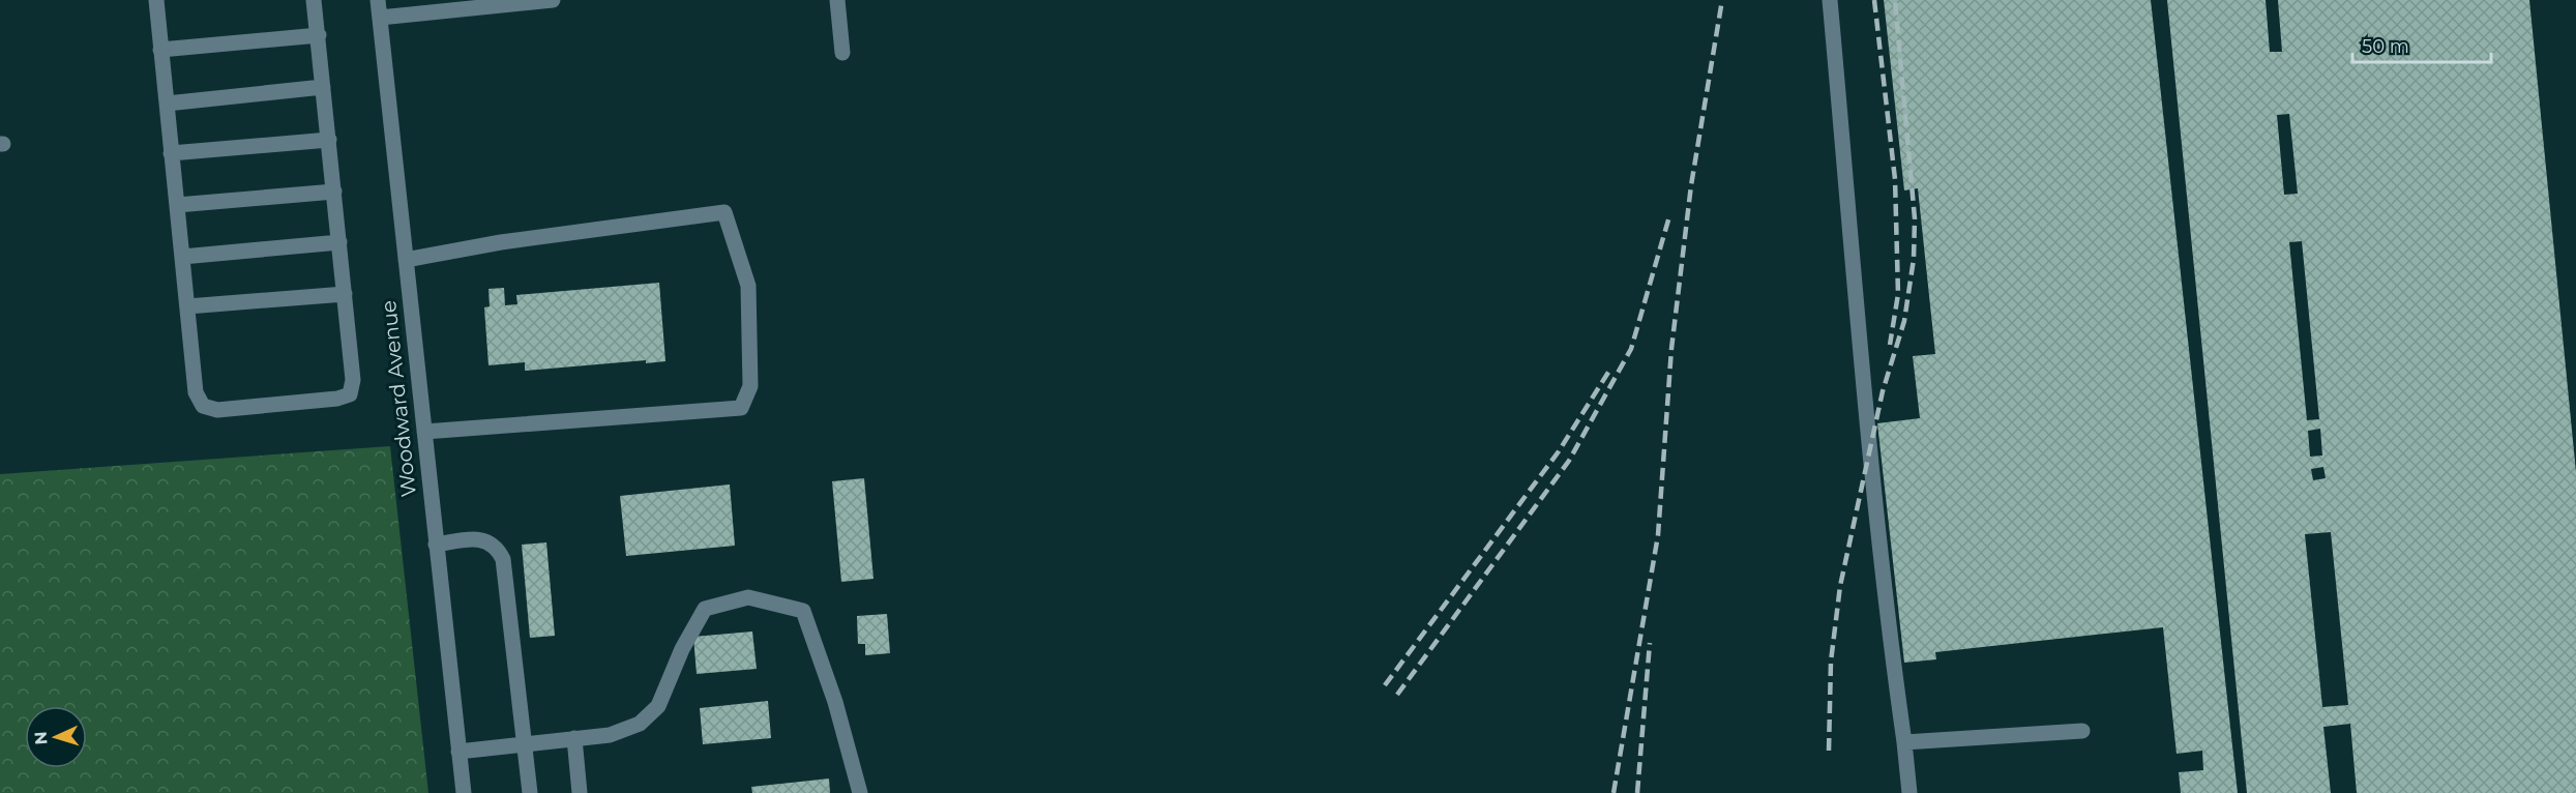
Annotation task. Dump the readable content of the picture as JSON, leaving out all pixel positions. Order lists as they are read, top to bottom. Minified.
{"streets":{"street":["Woodward Avenue"]},"scale_bar":"50 m","north":"left"}
